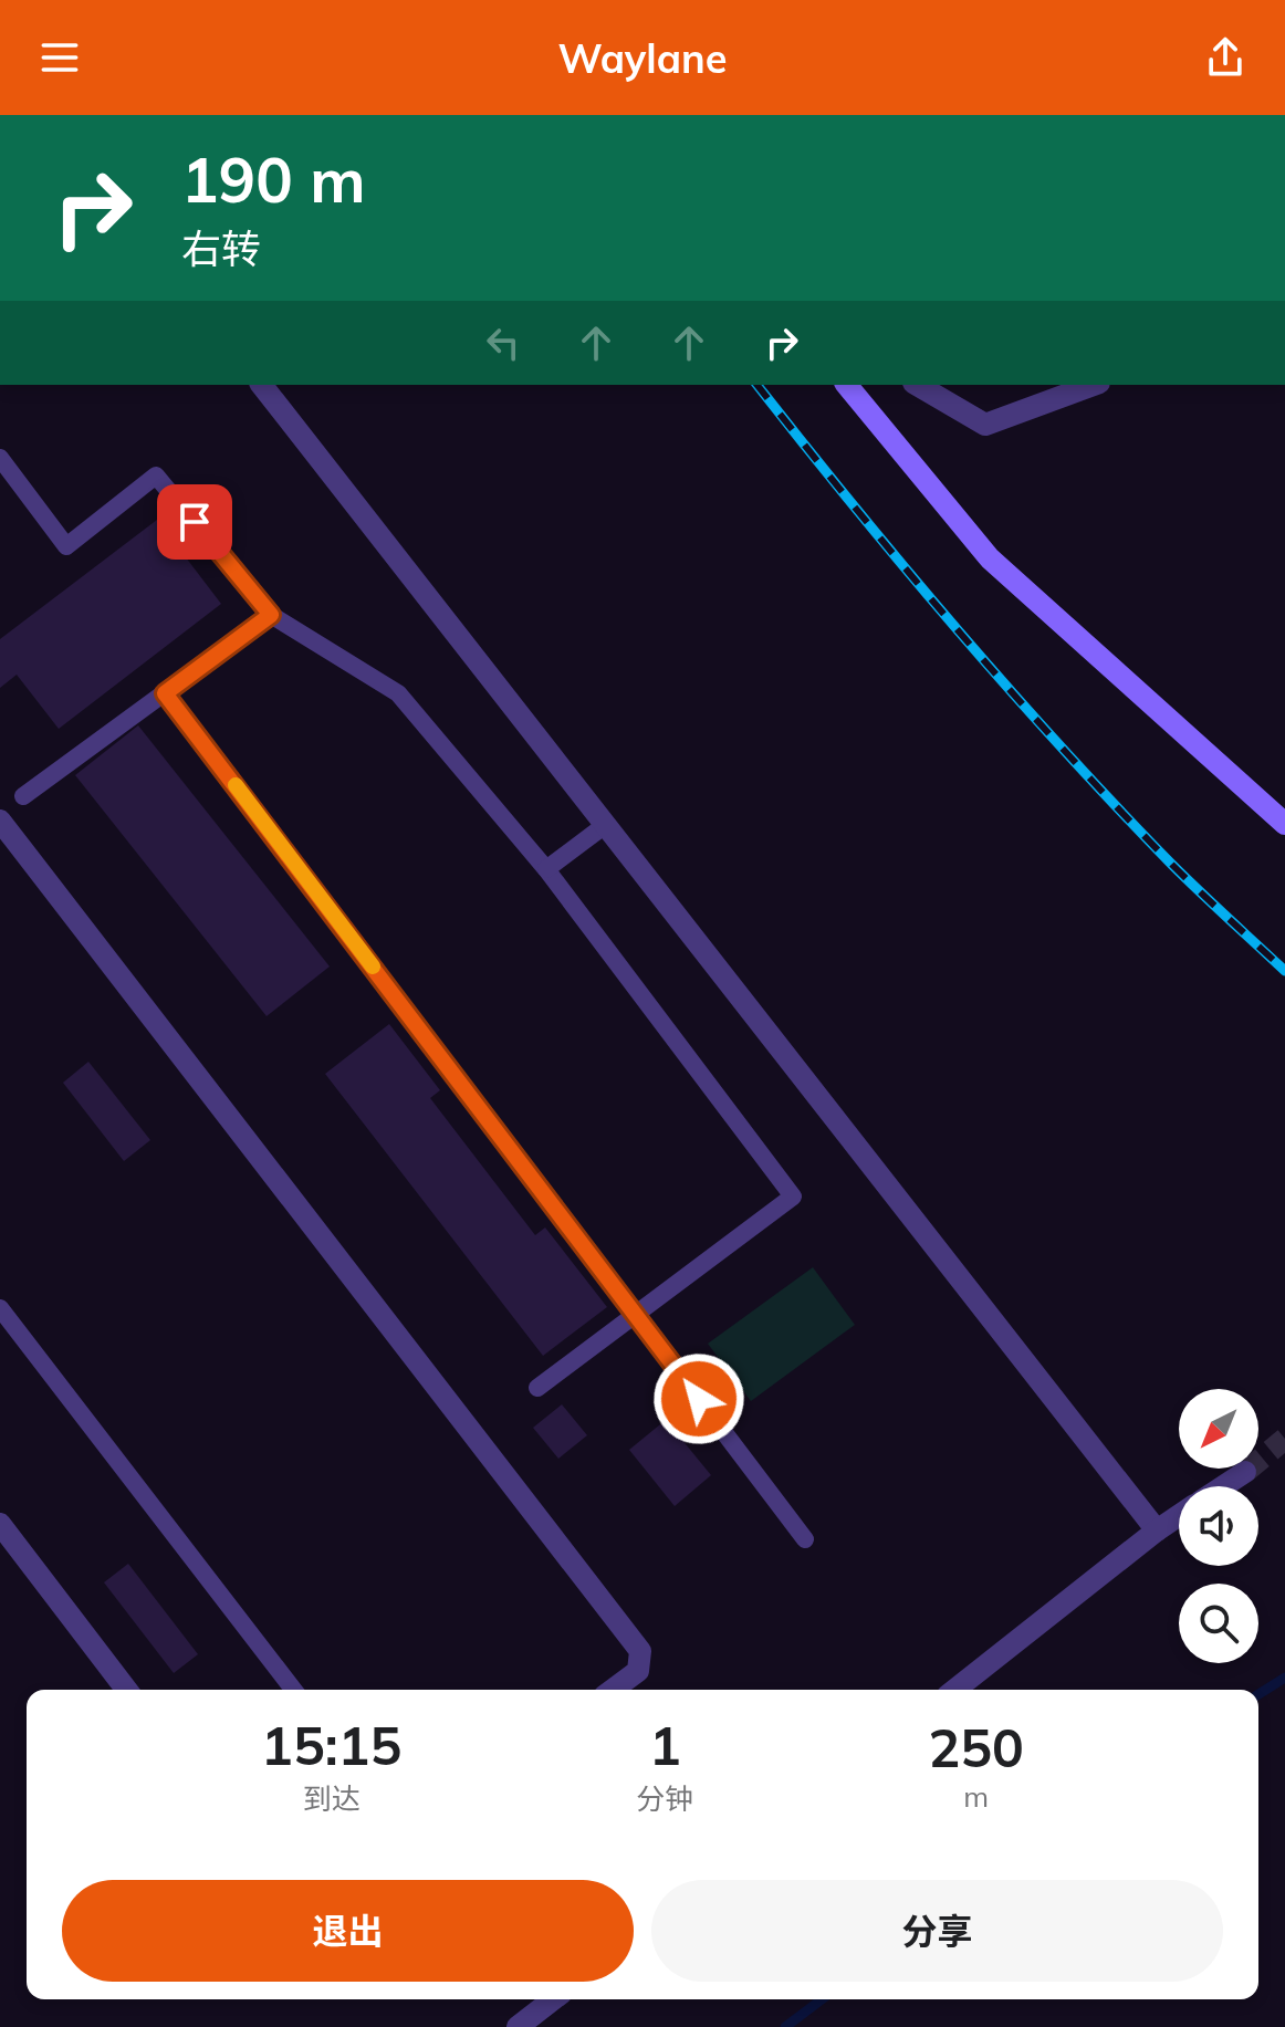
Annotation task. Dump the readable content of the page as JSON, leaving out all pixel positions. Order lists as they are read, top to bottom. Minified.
{"north":"bottom left","page":{"header":"Waylane","turn":["190 m","右转"],"eta":["15:15","到达","1","分钟","250","m"],"buttons":["退出","分享"]}}
